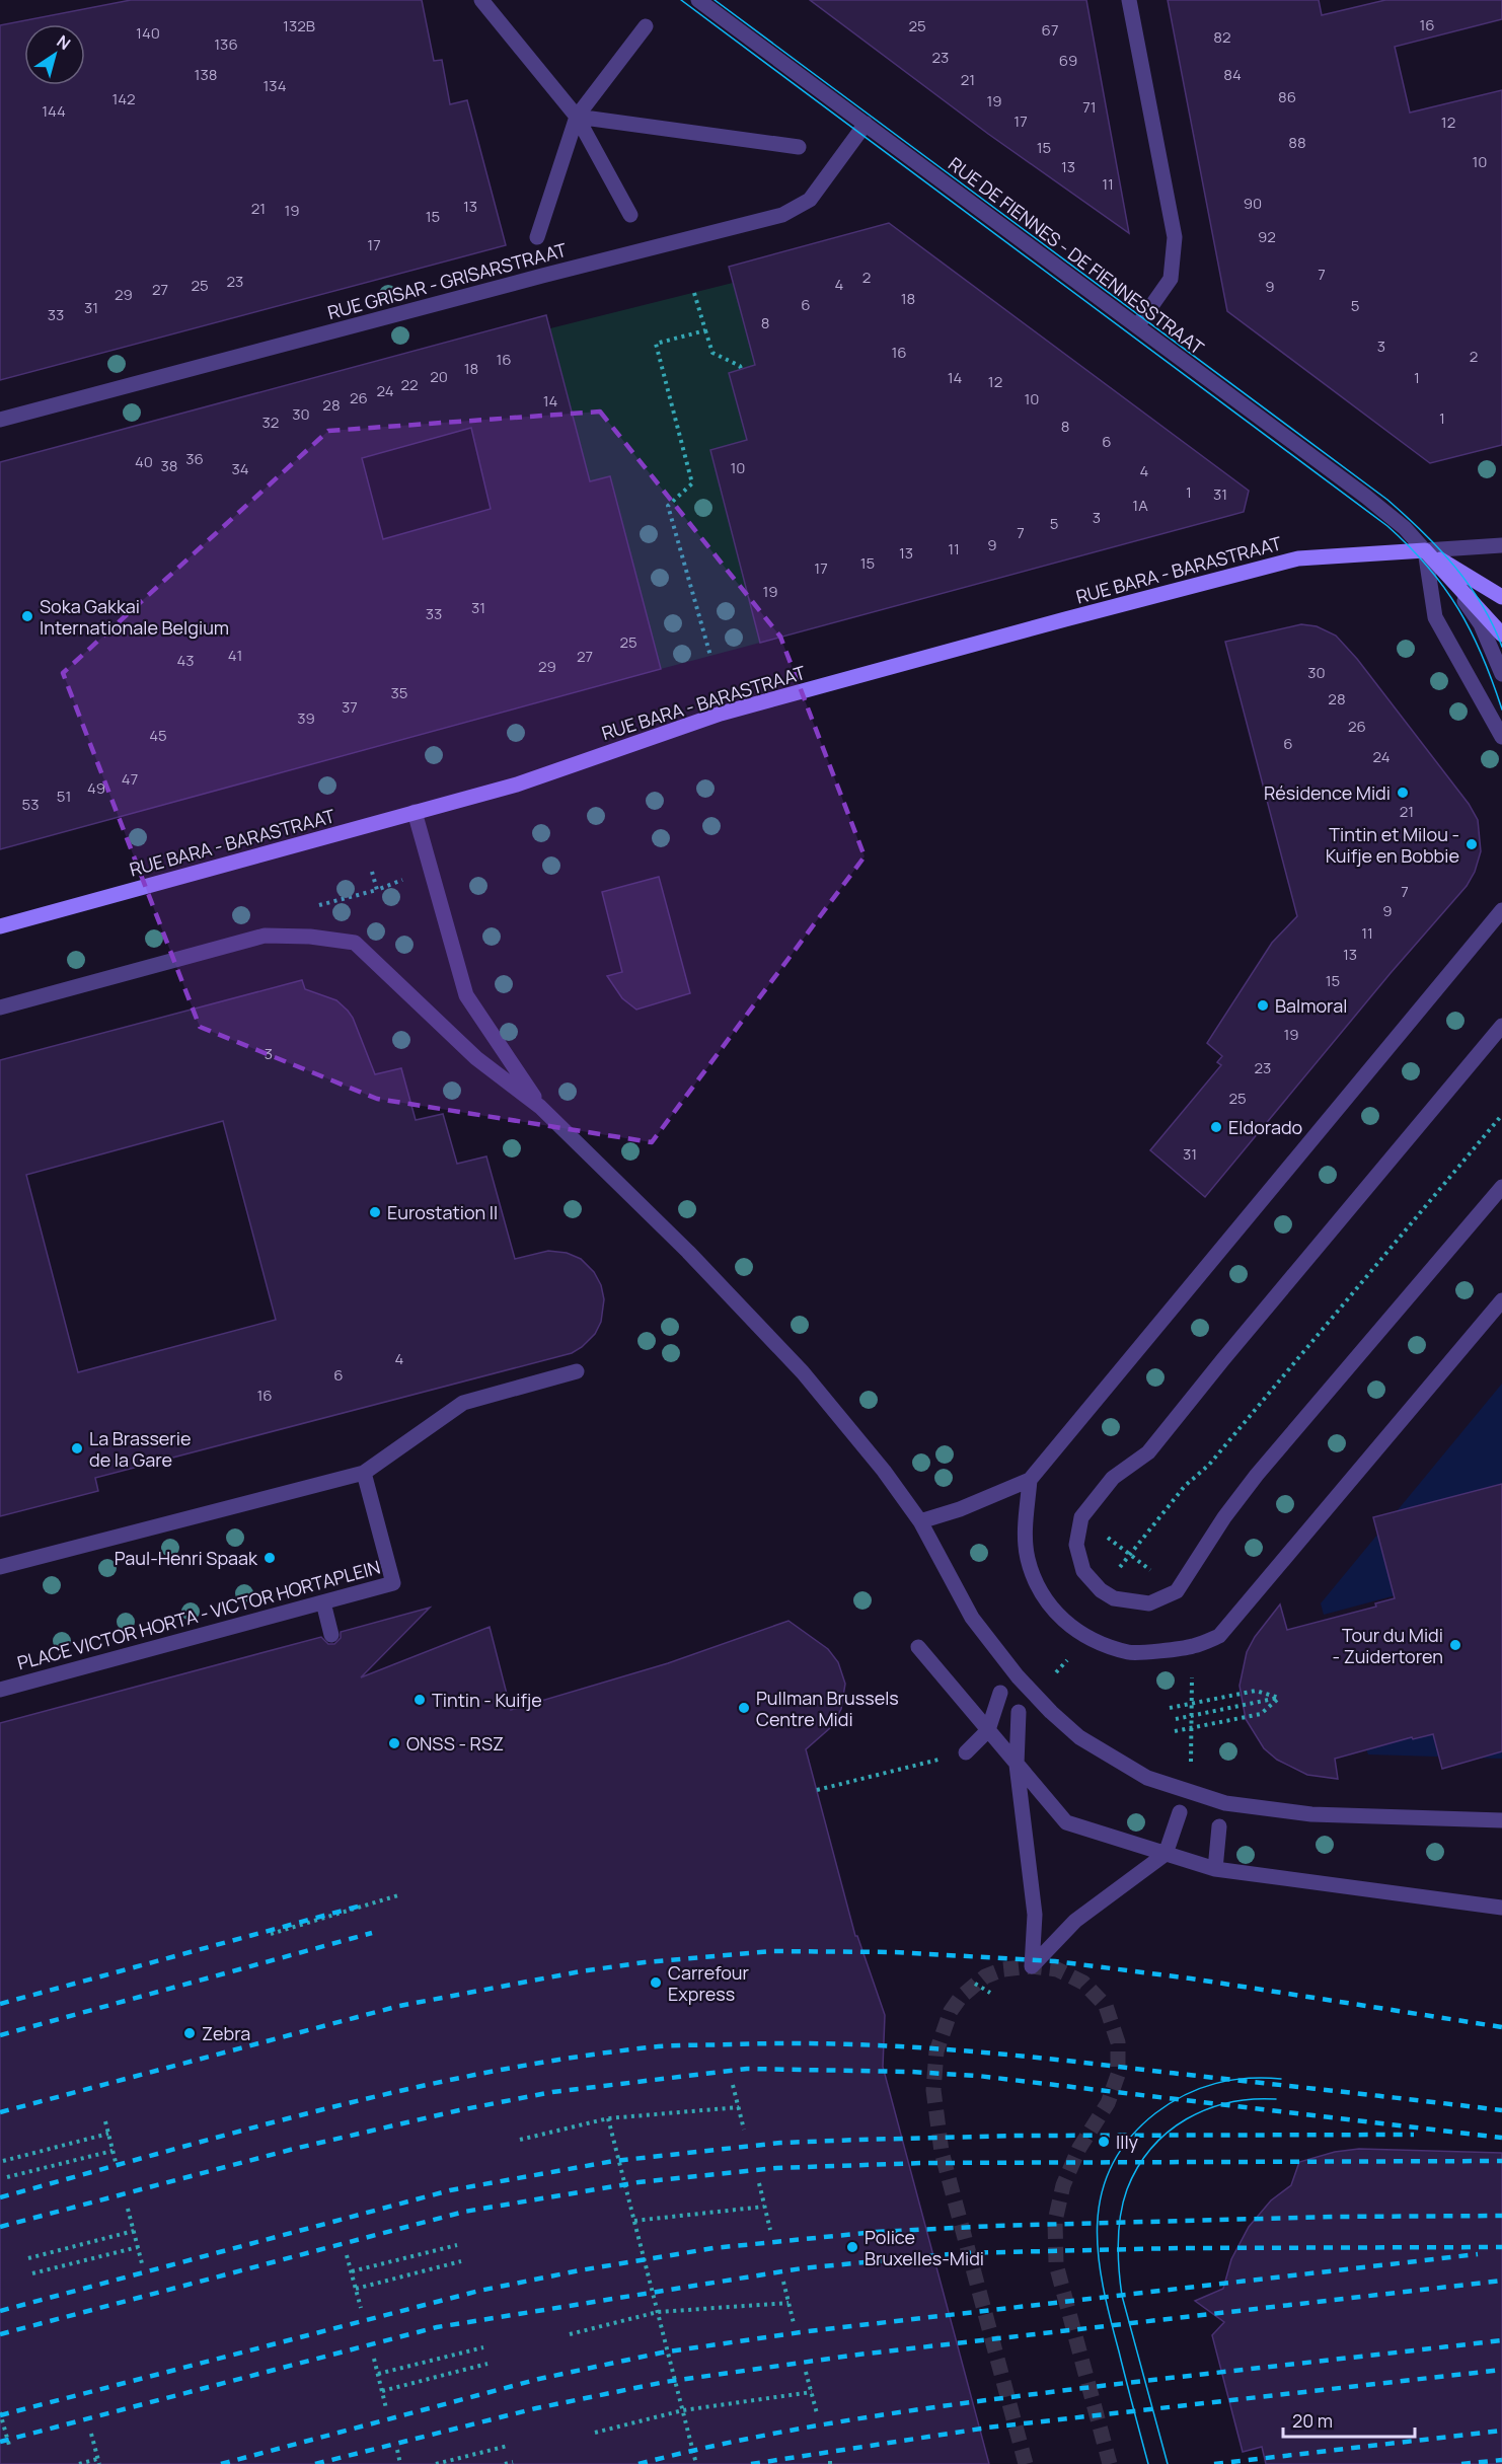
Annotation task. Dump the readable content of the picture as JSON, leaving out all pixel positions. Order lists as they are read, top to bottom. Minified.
{"streets":{"main road":["RUE BARA - BARASTRAAT"],"street":["RUE DE FIENNES - DE FIENNESSTRAAT","RUE GRISAR - GRISARSTRAAT","PLACE VICTOR HORTA - VICTOR HORTAPLEIN"]},"crossings":[["RUE DE FIENNES - DE FIENNESSTRAAT","RUE GRISAR - GRISARSTRAAT"],["RUE DE FIENNES - DE FIENNESSTRAAT","RUE BARA - BARASTRAAT"]],"places":["Soka Gakkai Internationale Belgium","Résidence Midi","Tintin et Milou - Kuifje en Bobbie","Balmoral","Eldorado","Eurostation II","La Brasserie de la Gare","Paul-Henri Spaak","Tour du Midi - Zuidertoren","Tintin - Kuifje","Pullman Brussels Centre Midi","ONSS - RSZ","Carrefour Express","Zebra","Illy","Police Bruxelles-Midi"],"house_numbers":["16","132B","25","67","140","82","136","23","69","138","84","21","134","86","142","19","71","144","17","12","88","15","10","13","11","90","13","21","19","15","92","17","7","2","23","4","25","9","27","29","18","6","5","31","33","8","3","16","2","16","18","20","14","1","12","22","24","26","10","14","28","30","1","32","8","6","36","40","38","10","34","4","1","31","1A","3","5","7","9","11","13","15","17","19","31","33","25","41","27","43","29","30","35","28","37","39","26","45","6","24","47","49","51","53","21","7","9","11","13","15","19","3","23","25","31","4","6","16"],"scale_bar":"20 m","north":"top right"}
